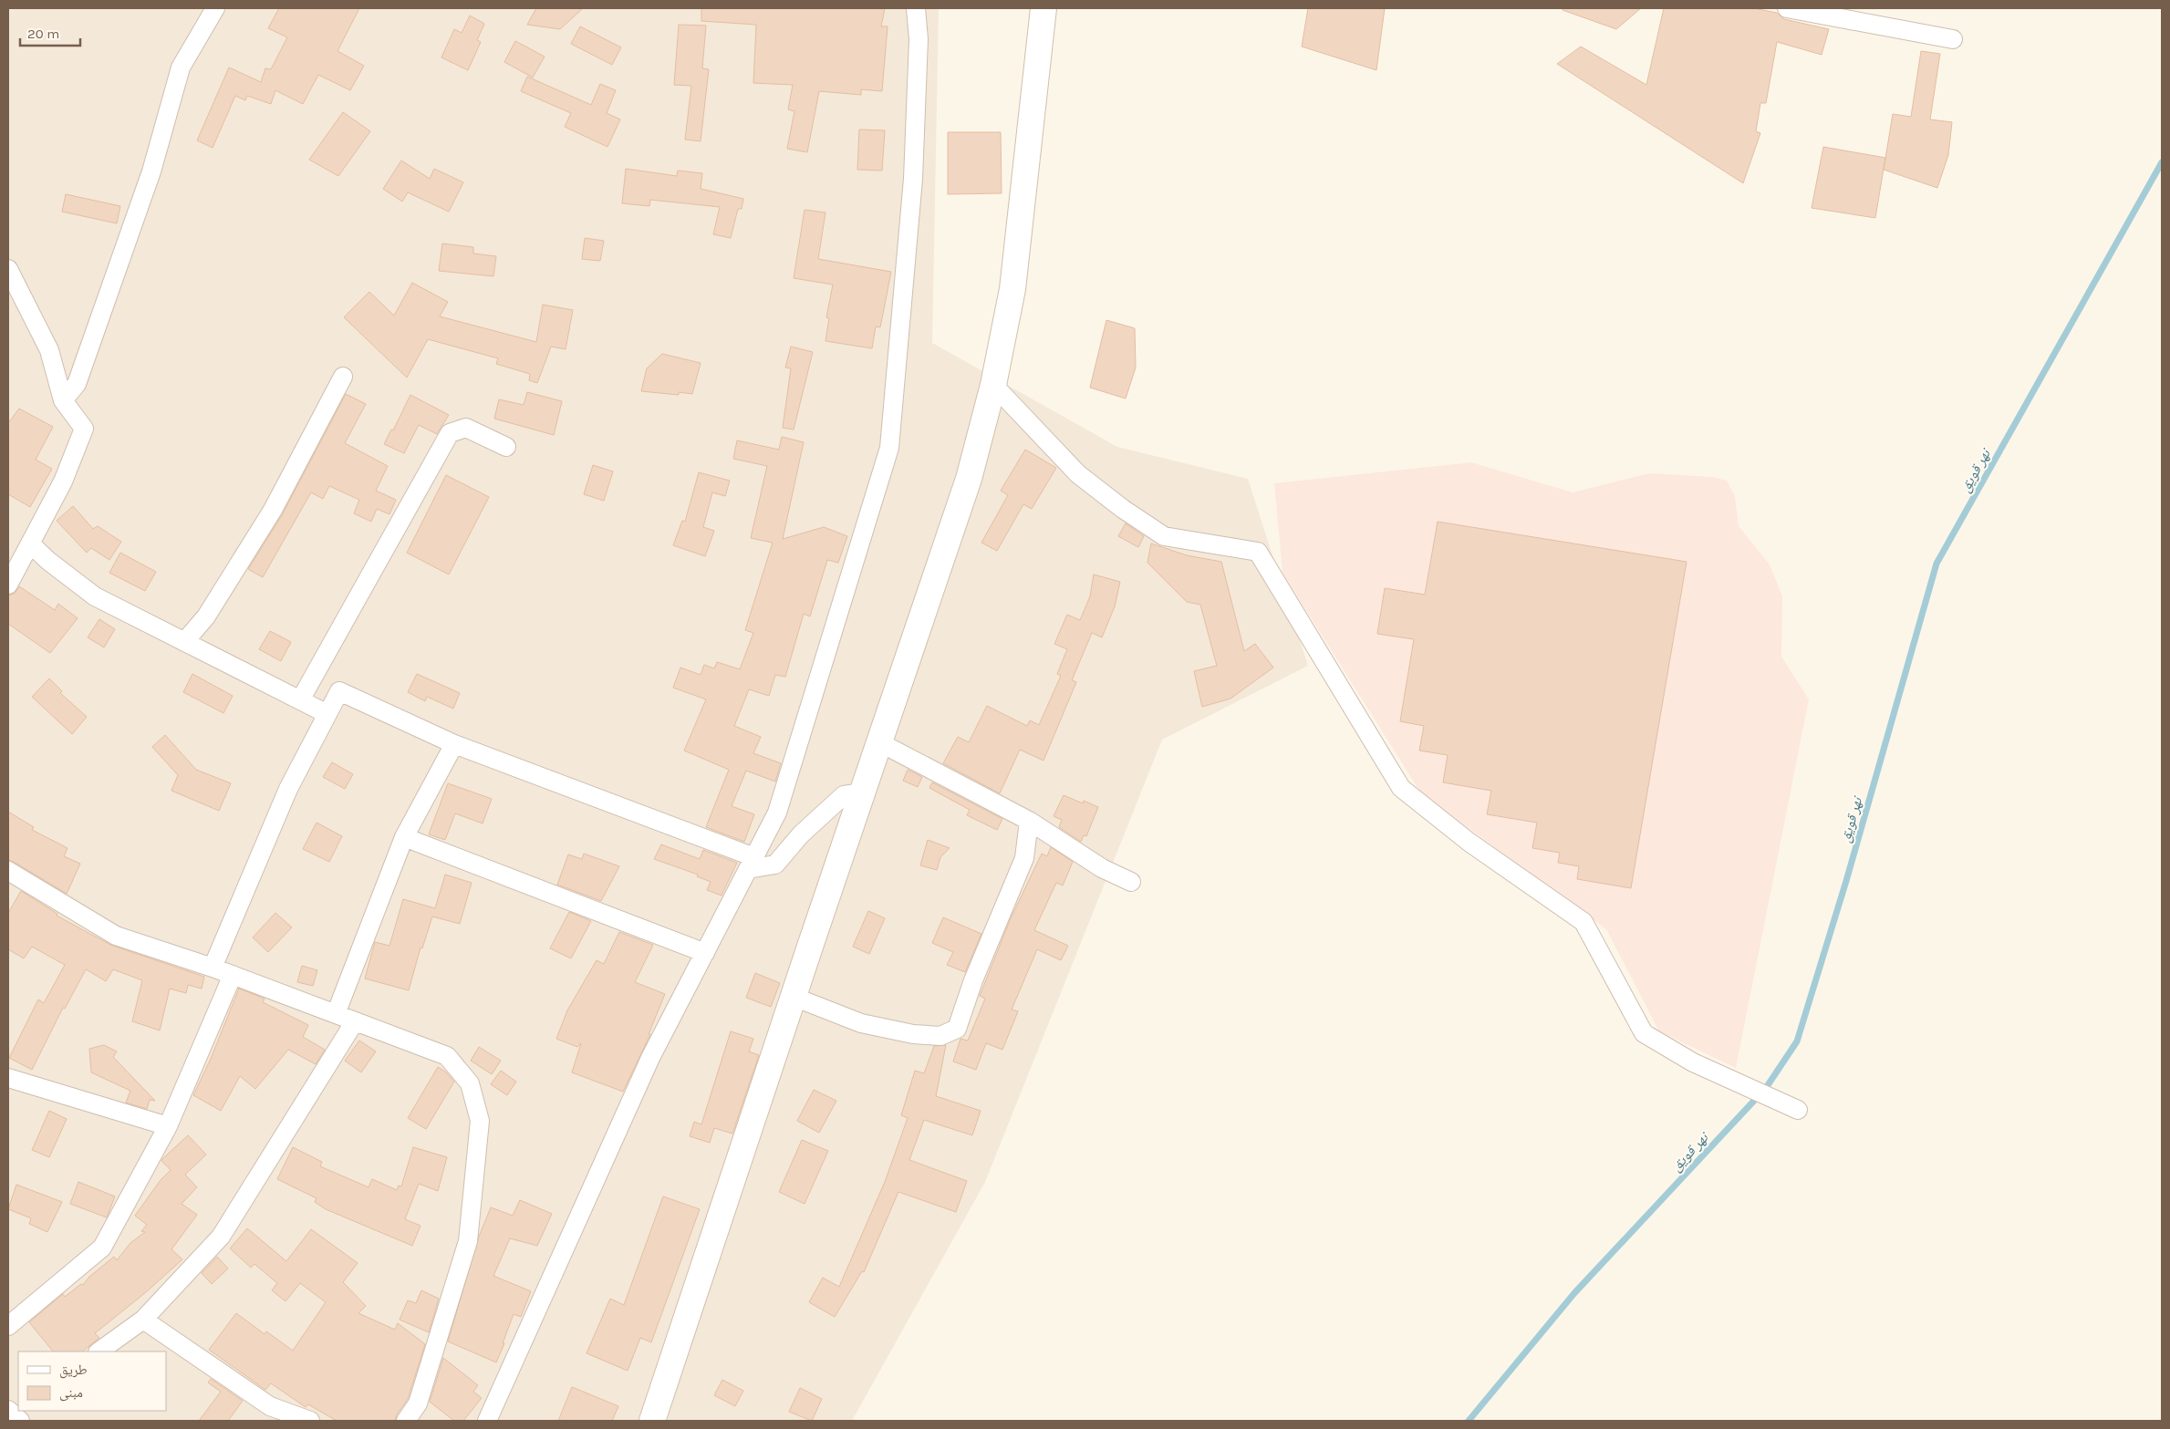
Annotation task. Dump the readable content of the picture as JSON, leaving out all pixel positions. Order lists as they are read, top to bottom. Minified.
{"water":["نهر قويق"],"legend":["طريق","مبنى"],"scale_bar":"20 m"}
